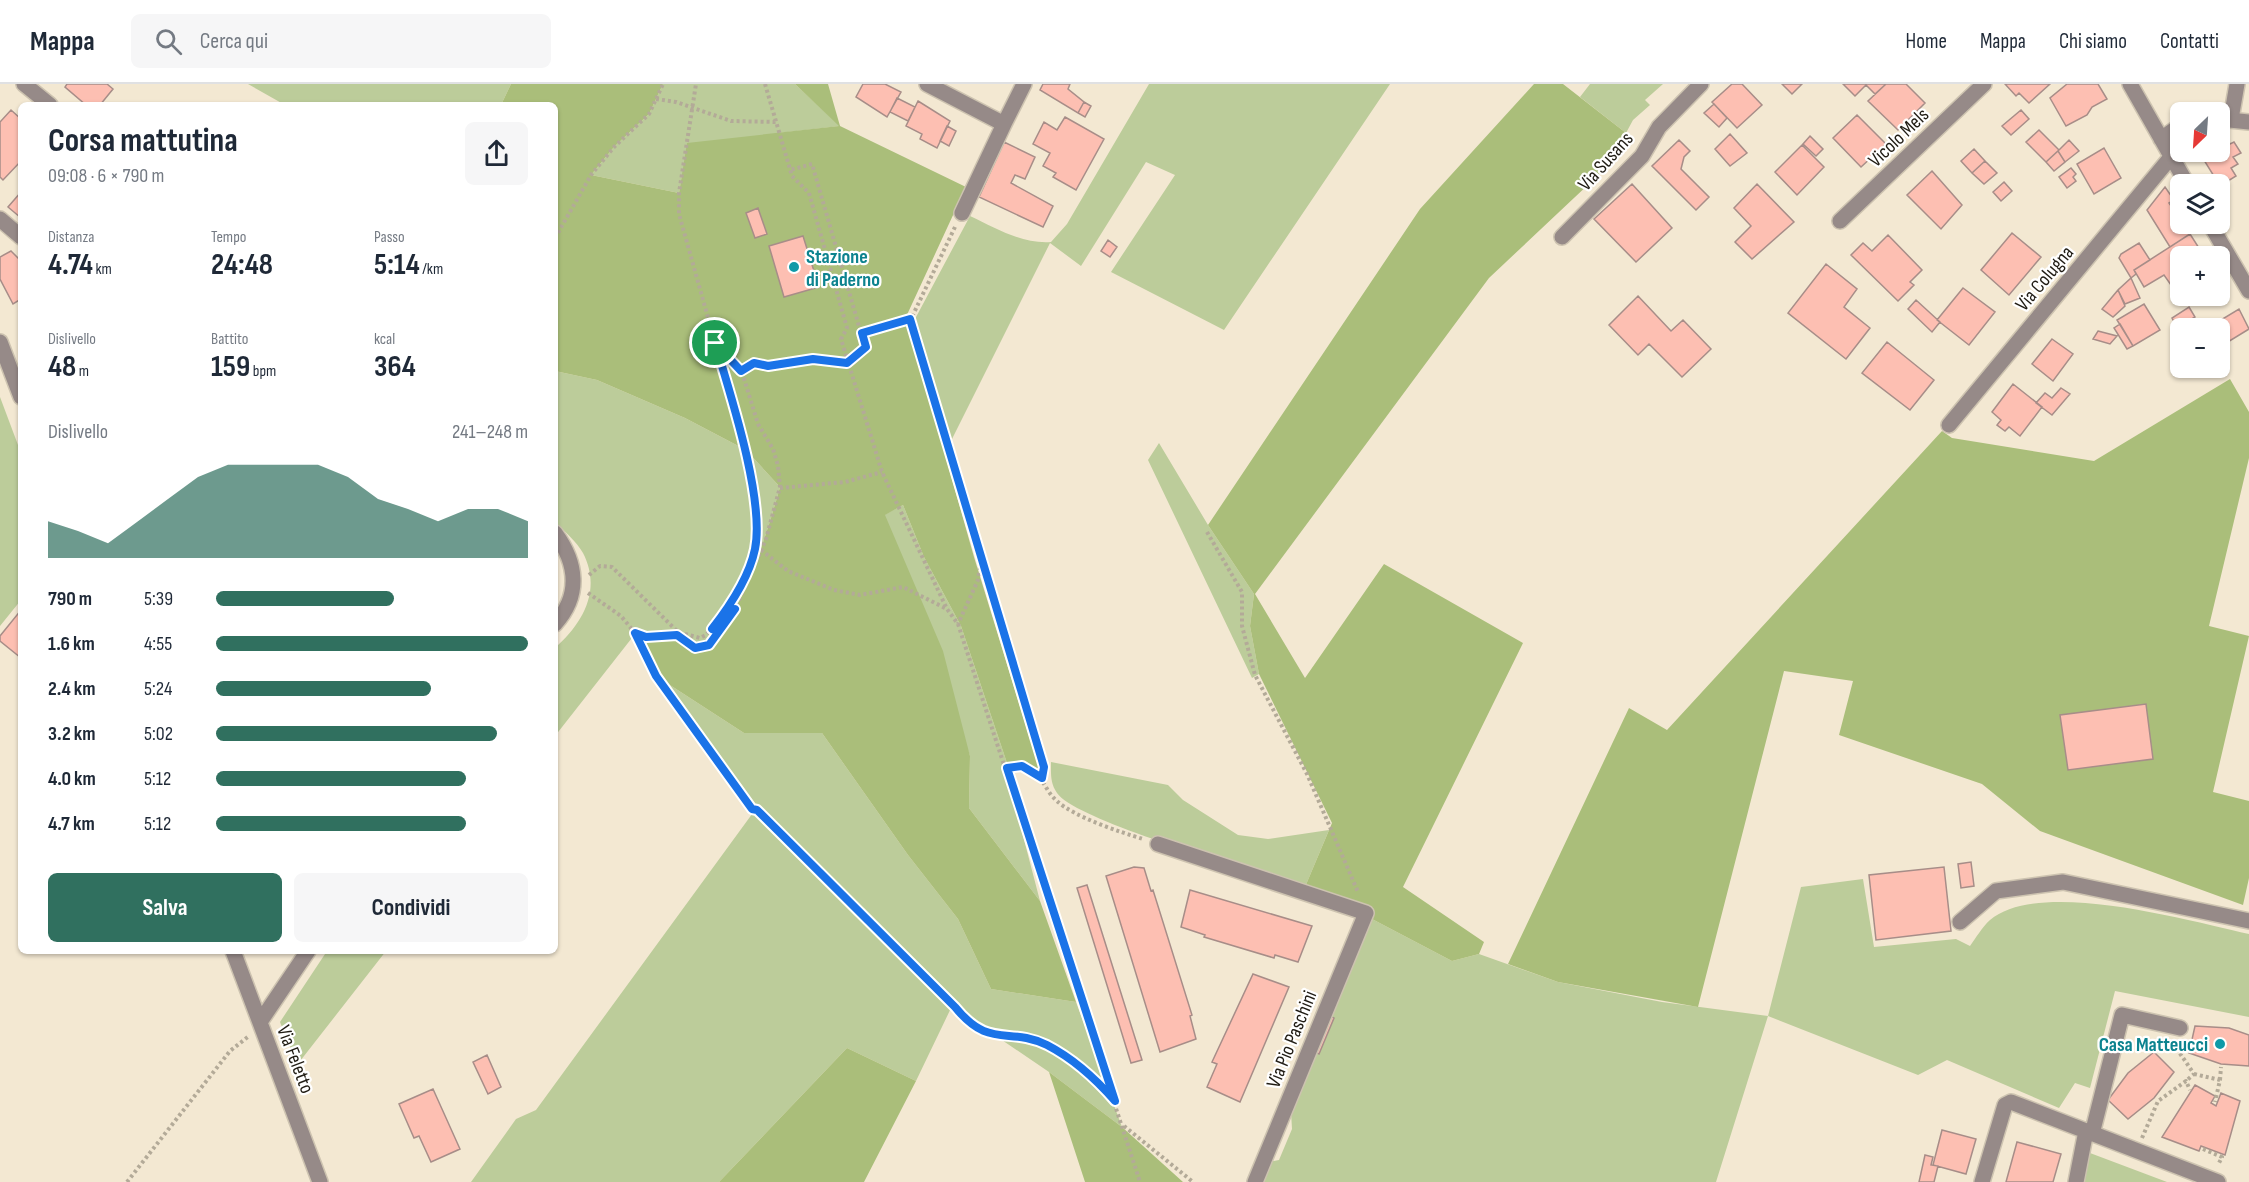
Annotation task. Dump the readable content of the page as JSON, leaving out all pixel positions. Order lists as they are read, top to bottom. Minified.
{"streets":{"street":["Vicolo Mels","Via Susans","Via Colugna","Via Pio Paschini","Via Feletto"]},"places":["Stazione di Paderno","Casa Matteucci"],"north":"bottom left","page":{"header":"Mappa","search":"Cerca qui","nav":["Home","Mappa","Chi siamo","Contatti"],"map_buttons":["+","−"],"heading":["Corsa mattutina","09:08 · 6 × 790 m"],"stats":[["Distanza","4.74 km"],["Tempo","24:48"],["Passo","5:14 /km"],["Dislivello","48 m"],["Battito","159 bpm"],["kcal","364"]],"chart":["Dislivello","241–248 m"],"list":[{"name":"790 m","note":"5:39"},{"name":"1.6 km","note":"4:55"},{"name":"2.4 km","note":"5:24"},{"name":"3.2 km","note":"5:02"},{"name":"4.0 km","note":"5:12"},{"name":"4.7 km","note":"5:12"}],"buttons":["Salva","Condividi"]}}
